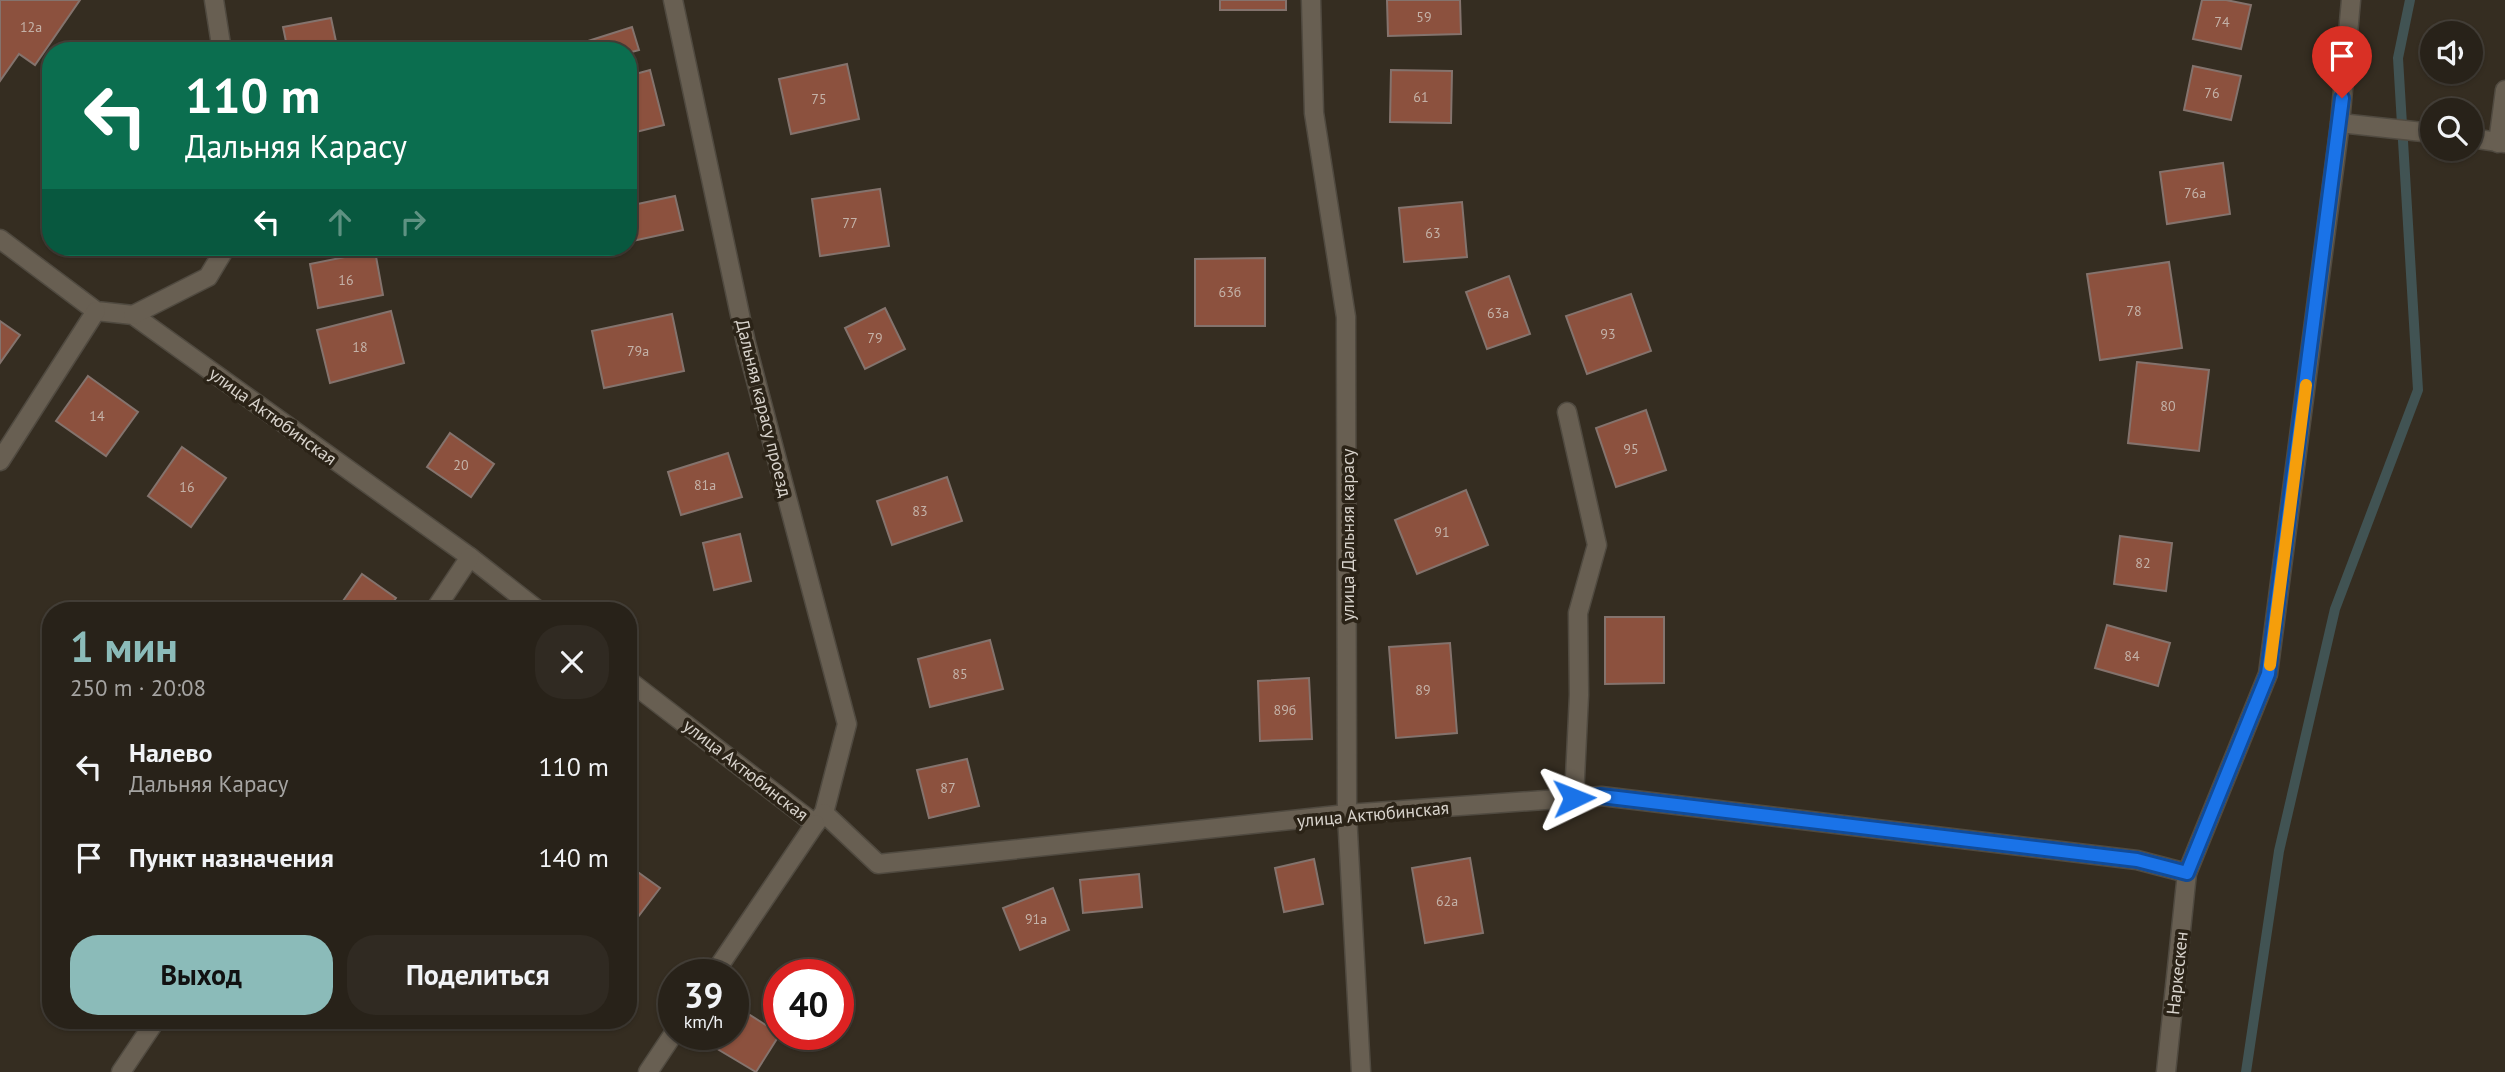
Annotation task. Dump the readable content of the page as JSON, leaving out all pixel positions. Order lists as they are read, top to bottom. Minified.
{"streets":{"street":["Дальняя карасу проезд","улица Актюбинская","улица Дальняя карасу","Наркескен"]},"crossings":[["Дальняя карасу проезд","улица Актюбинская"],["улица Актюбинская","улица Дальняя карасу"],["улица Актюбинская","Наркескен"]],"house_numbers":["59","74","12а","76","61","75","76а","77","63","16","63б","78","63а","93","79","18","79а","80","14","95","20","81а","16","83","91","82","84","85","89","89б","87","62а","91а"],"page":{"turn":["110 m","Дальняя Карасу"],"heading":["1 мин","250 m · 20:08"],"list":[{"name":"Налево","note":"Дальняя Карасу","value":"110 m"},{"name":"Пункт назначения","value":"140 m"}],"buttons":["Выход","Поделиться"],"speed":"39 km/h","limit":"40"}}
